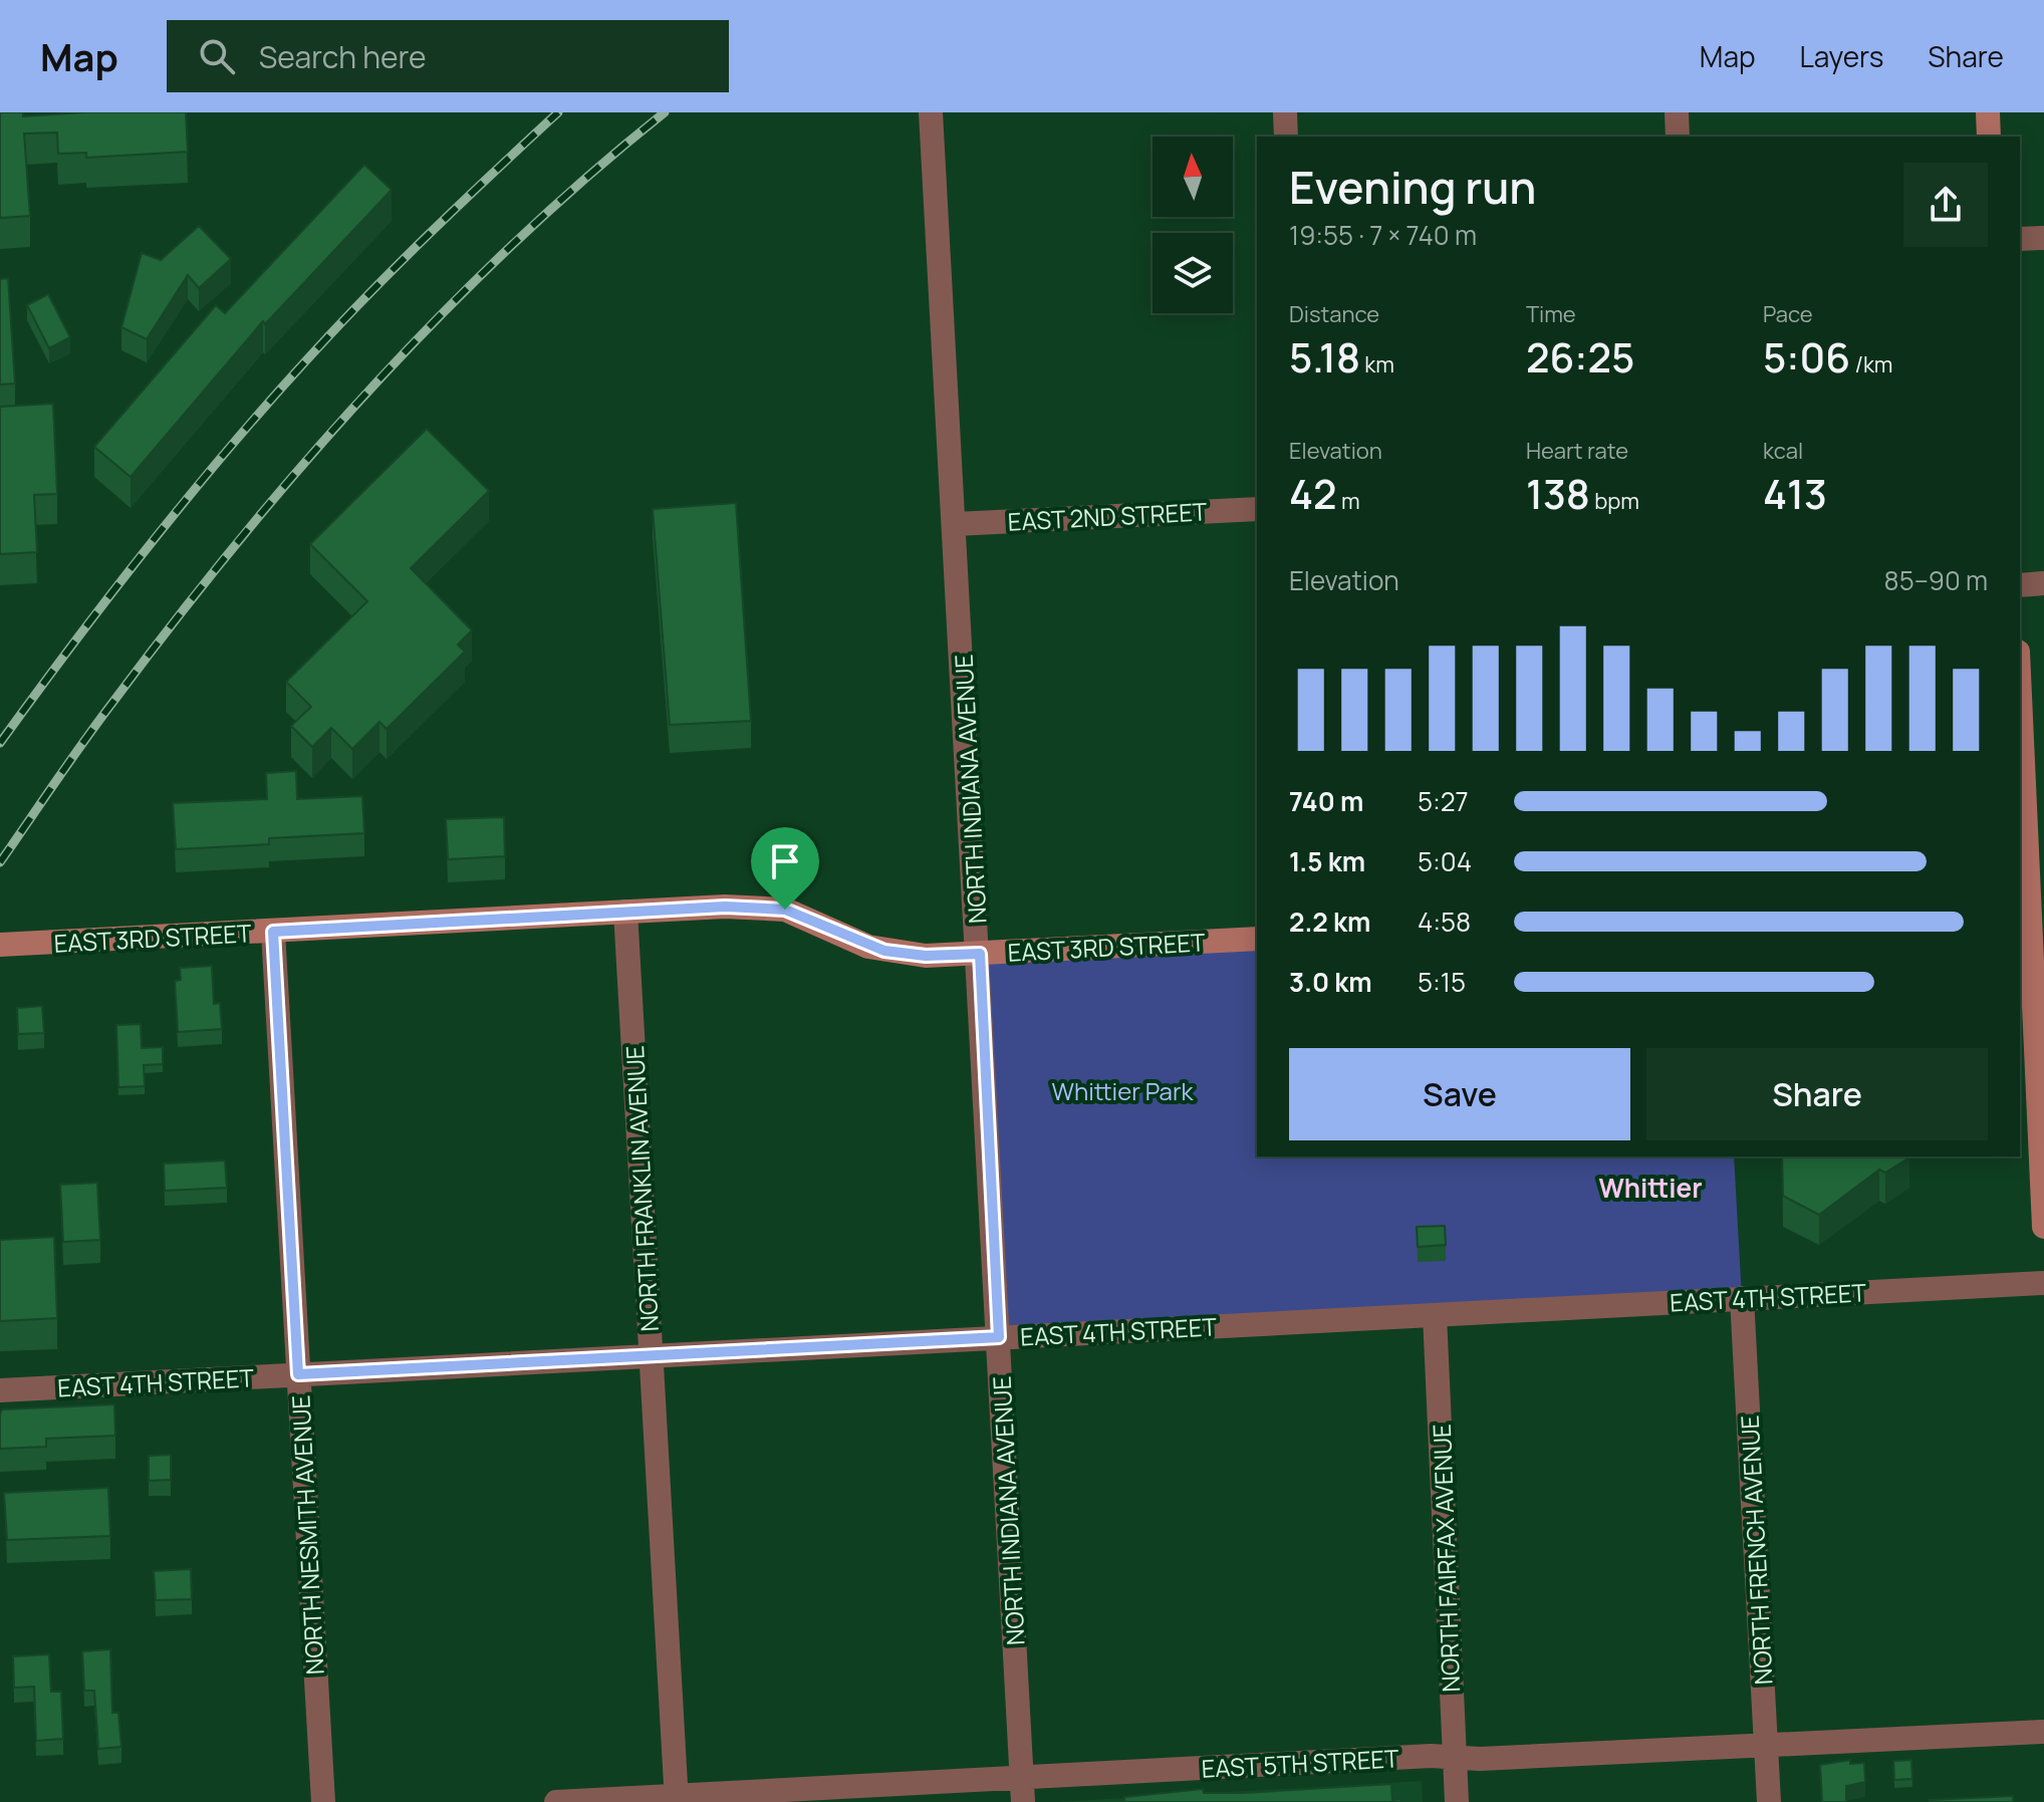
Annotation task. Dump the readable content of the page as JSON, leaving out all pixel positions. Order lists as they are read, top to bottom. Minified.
{"streets":{"street":["EAST 2ND STREET","NORTH INDIANA AVENUE","EAST 3RD STREET","NORTH FRANKLIN AVENUE","EAST 4TH STREET","NORTH NESMITH AVENUE","NORTH FRENCH AVENUE","NORTH FAIRFAX AVENUE","EAST 5TH STREET"]},"crossings":[["EAST 2ND STREET","NORTH INDIANA AVENUE"],["NORTH INDIANA AVENUE","EAST 3RD STREET"],["NORTH INDIANA AVENUE","EAST 4TH STREET"],["NORTH INDIANA AVENUE","EAST 5TH STREET"],["EAST 3RD STREET","NORTH FRANKLIN AVENUE"],["EAST 3RD STREET","NORTH NESMITH AVENUE"],["NORTH FRANKLIN AVENUE","EAST 4TH STREET"],["NORTH FRANKLIN AVENUE","EAST 5TH STREET"],["EAST 4TH STREET","NORTH NESMITH AVENUE"],["EAST 4TH STREET","NORTH FRENCH AVENUE"],["EAST 4TH STREET","NORTH FAIRFAX AVENUE"],["NORTH FRENCH AVENUE","EAST 5TH STREET"],["NORTH FAIRFAX AVENUE","EAST 5TH STREET"]],"districts":["Whittier"],"parks":["Whittier Park"],"north":"top","page":{"header":"Map","search":"Search here","nav":["Map","Layers","Share"],"heading":["Evening run","19:55 · 7 × 740 m"],"stats":[["Distance","5.18 km"],["Time","26:25"],["Pace","5:06 /km"],["Elevation","42 m"],["Heart rate","138 bpm"],["kcal","413"]],"chart":["Elevation","85–90 m"],"list":[{"name":"740 m","note":"5:27"},{"name":"1.5 km","note":"5:04"},{"name":"2.2 km","note":"4:58"},{"name":"3.0 km","note":"5:15"}],"buttons":["Save","Share"]}}
